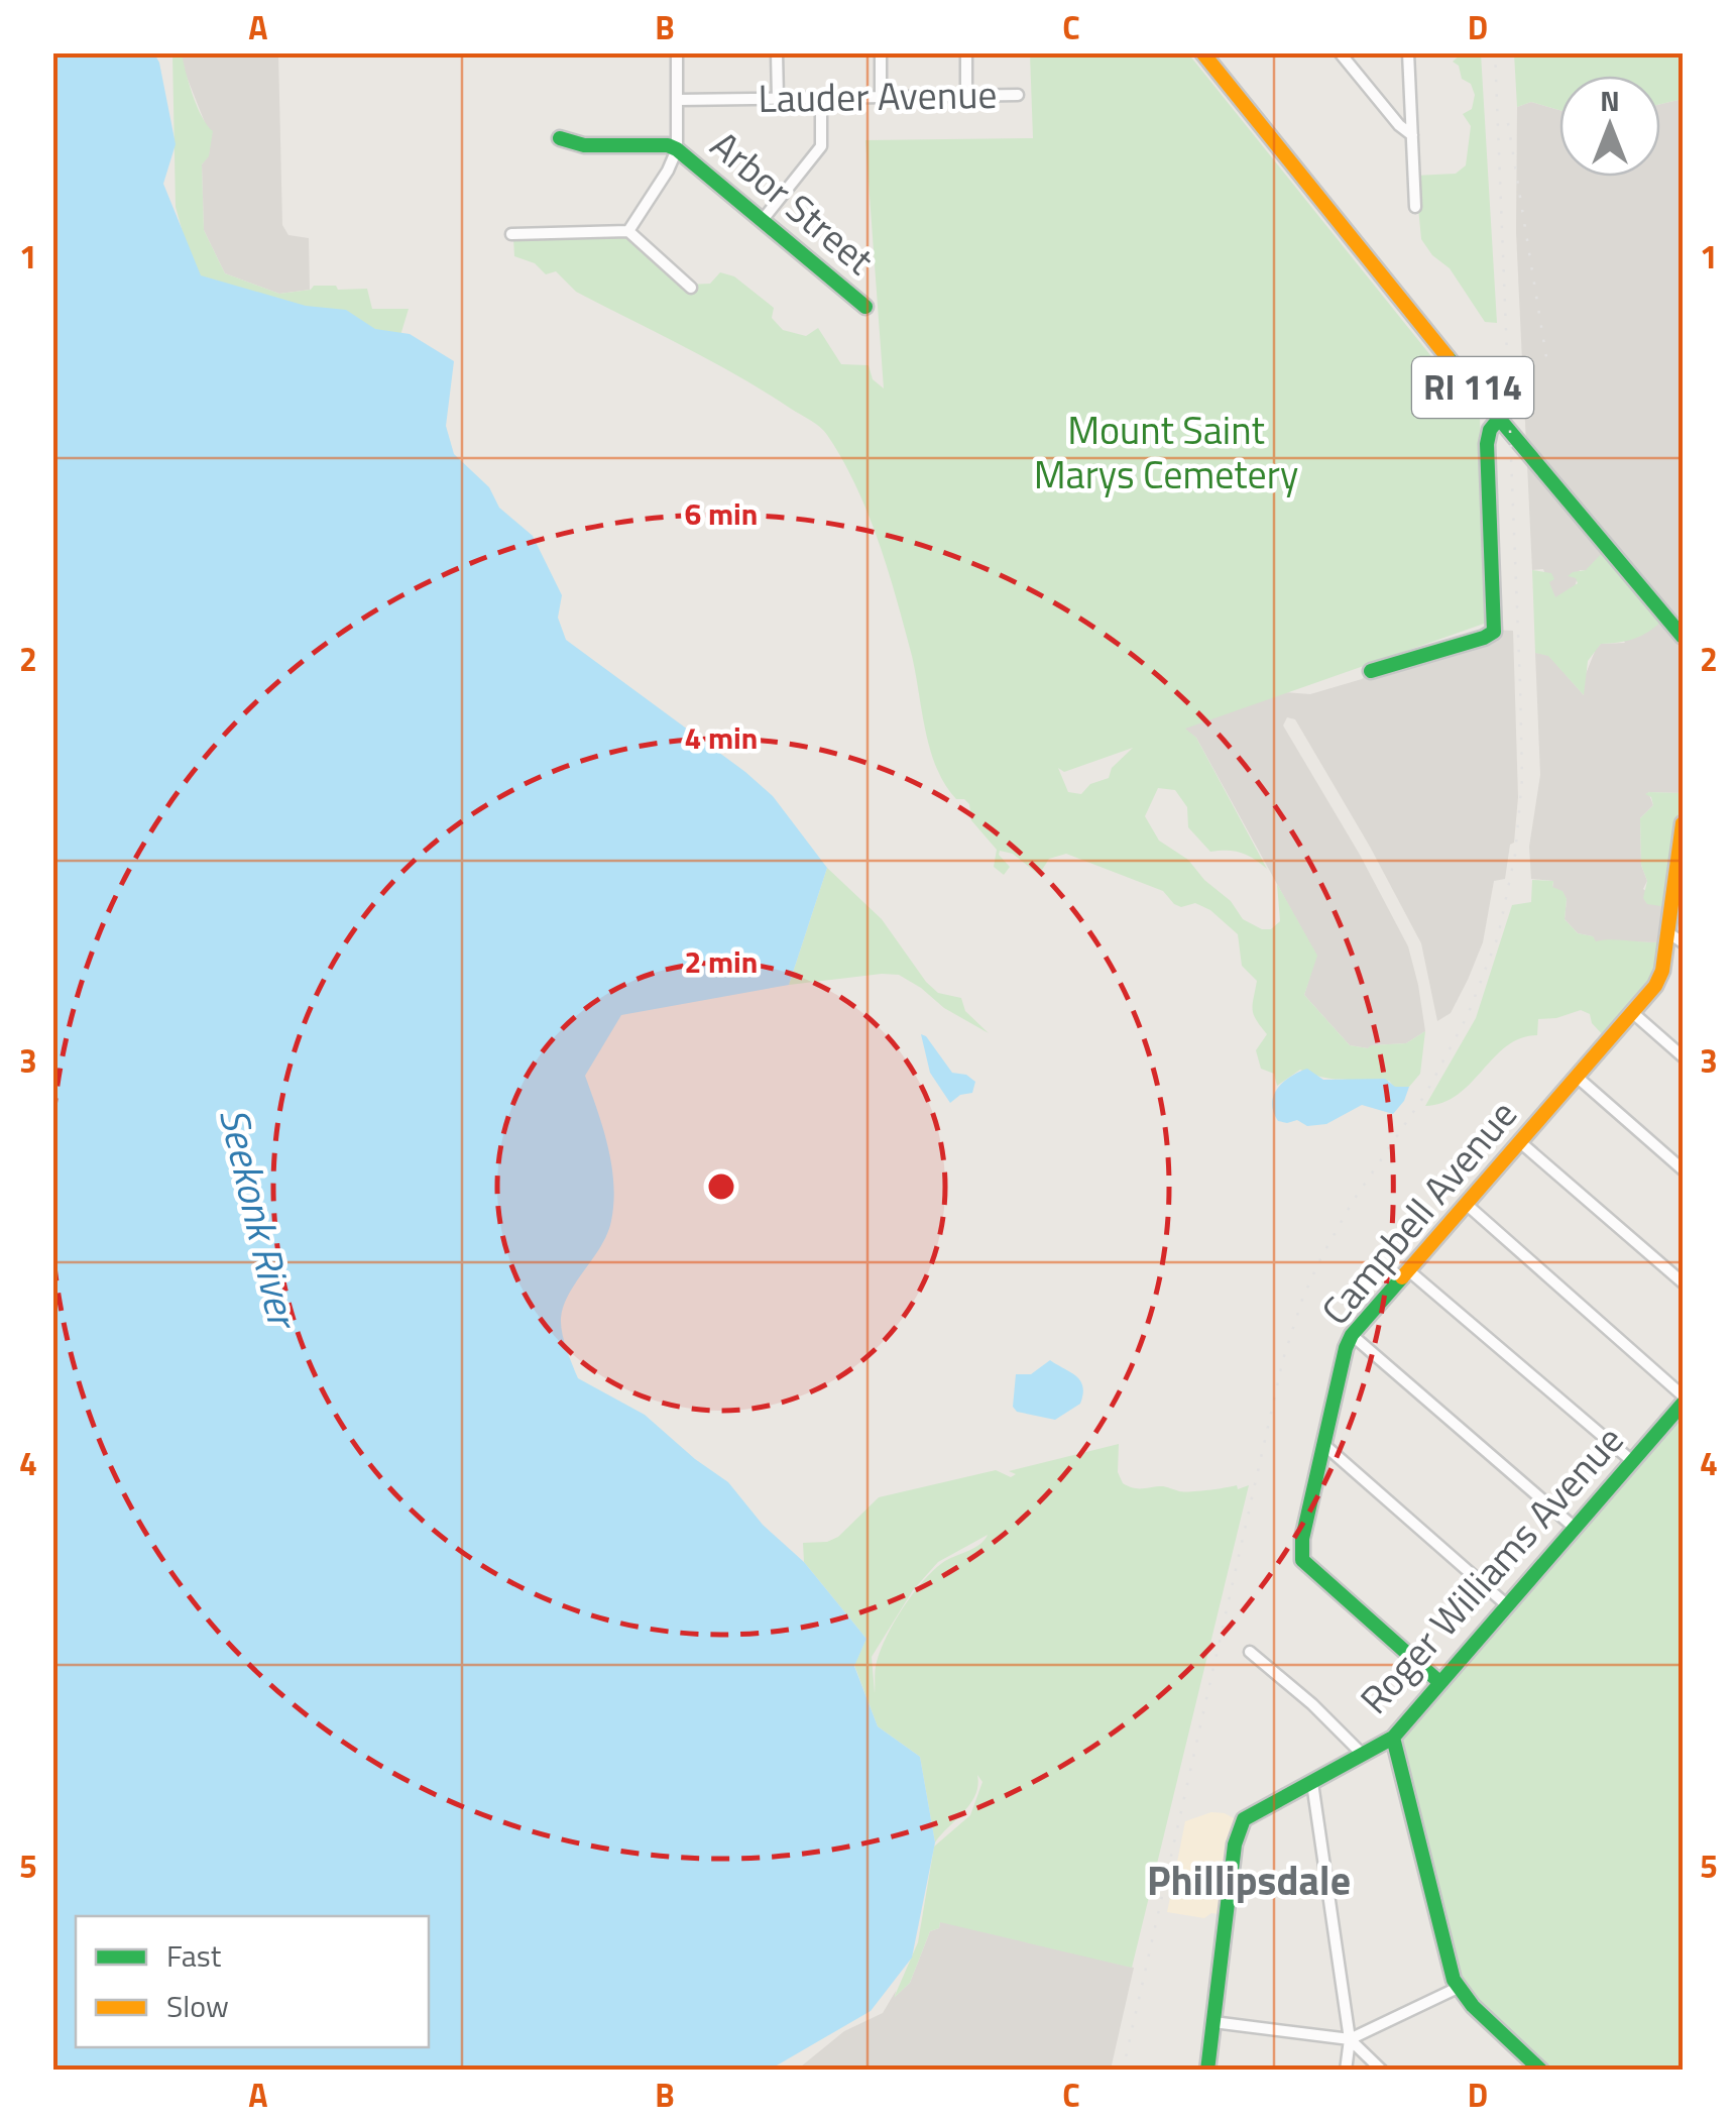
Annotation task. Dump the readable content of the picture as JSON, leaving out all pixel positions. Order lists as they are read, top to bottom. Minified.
{"streets":{"street":["Lauder Avenue","Arbor Street","RI 114","Campbell Avenue","Roger Williams Avenue"]},"crossings":[["Campbell Avenue","Roger Williams Avenue"]],"districts":["Phillipsdale"],"water":["Seekonk River"],"parks":["Mount Saint Marys Cemetery"],"legend":["Fast","Slow"],"north":"top","grid":{"columns":["A","B","C","D"],"rows":["1","2","3","4","5"]},"rings":["6 min","4 min","2 min"]}
